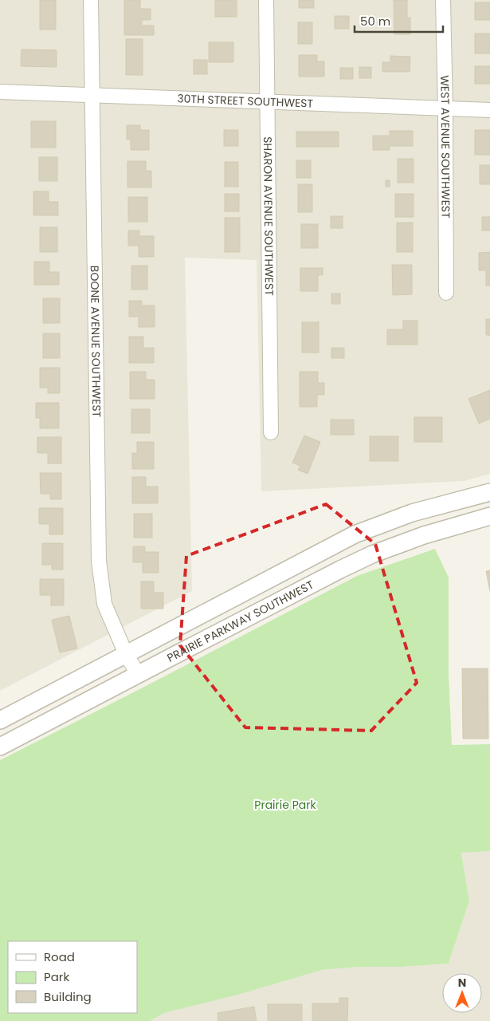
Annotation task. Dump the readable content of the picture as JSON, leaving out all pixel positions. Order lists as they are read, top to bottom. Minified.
{"streets":{"street":["30TH STREET SOUTHWEST","WEST AVENUE SOUTHWEST","SHARON AVENUE SOUTHWEST","BOONE AVENUE SOUTHWEST","PRAIRIE PARKWAY SOUTHWEST"]},"crossings":[["30TH STREET SOUTHWEST","WEST AVENUE SOUTHWEST"],["30TH STREET SOUTHWEST","SHARON AVENUE SOUTHWEST"],["30TH STREET SOUTHWEST","BOONE AVENUE SOUTHWEST"],["BOONE AVENUE SOUTHWEST","PRAIRIE PARKWAY SOUTHWEST"]],"parks":["Prairie Park"],"legend":["Road","Park","Building"],"scale_bar":"50 m","north":"top"}
